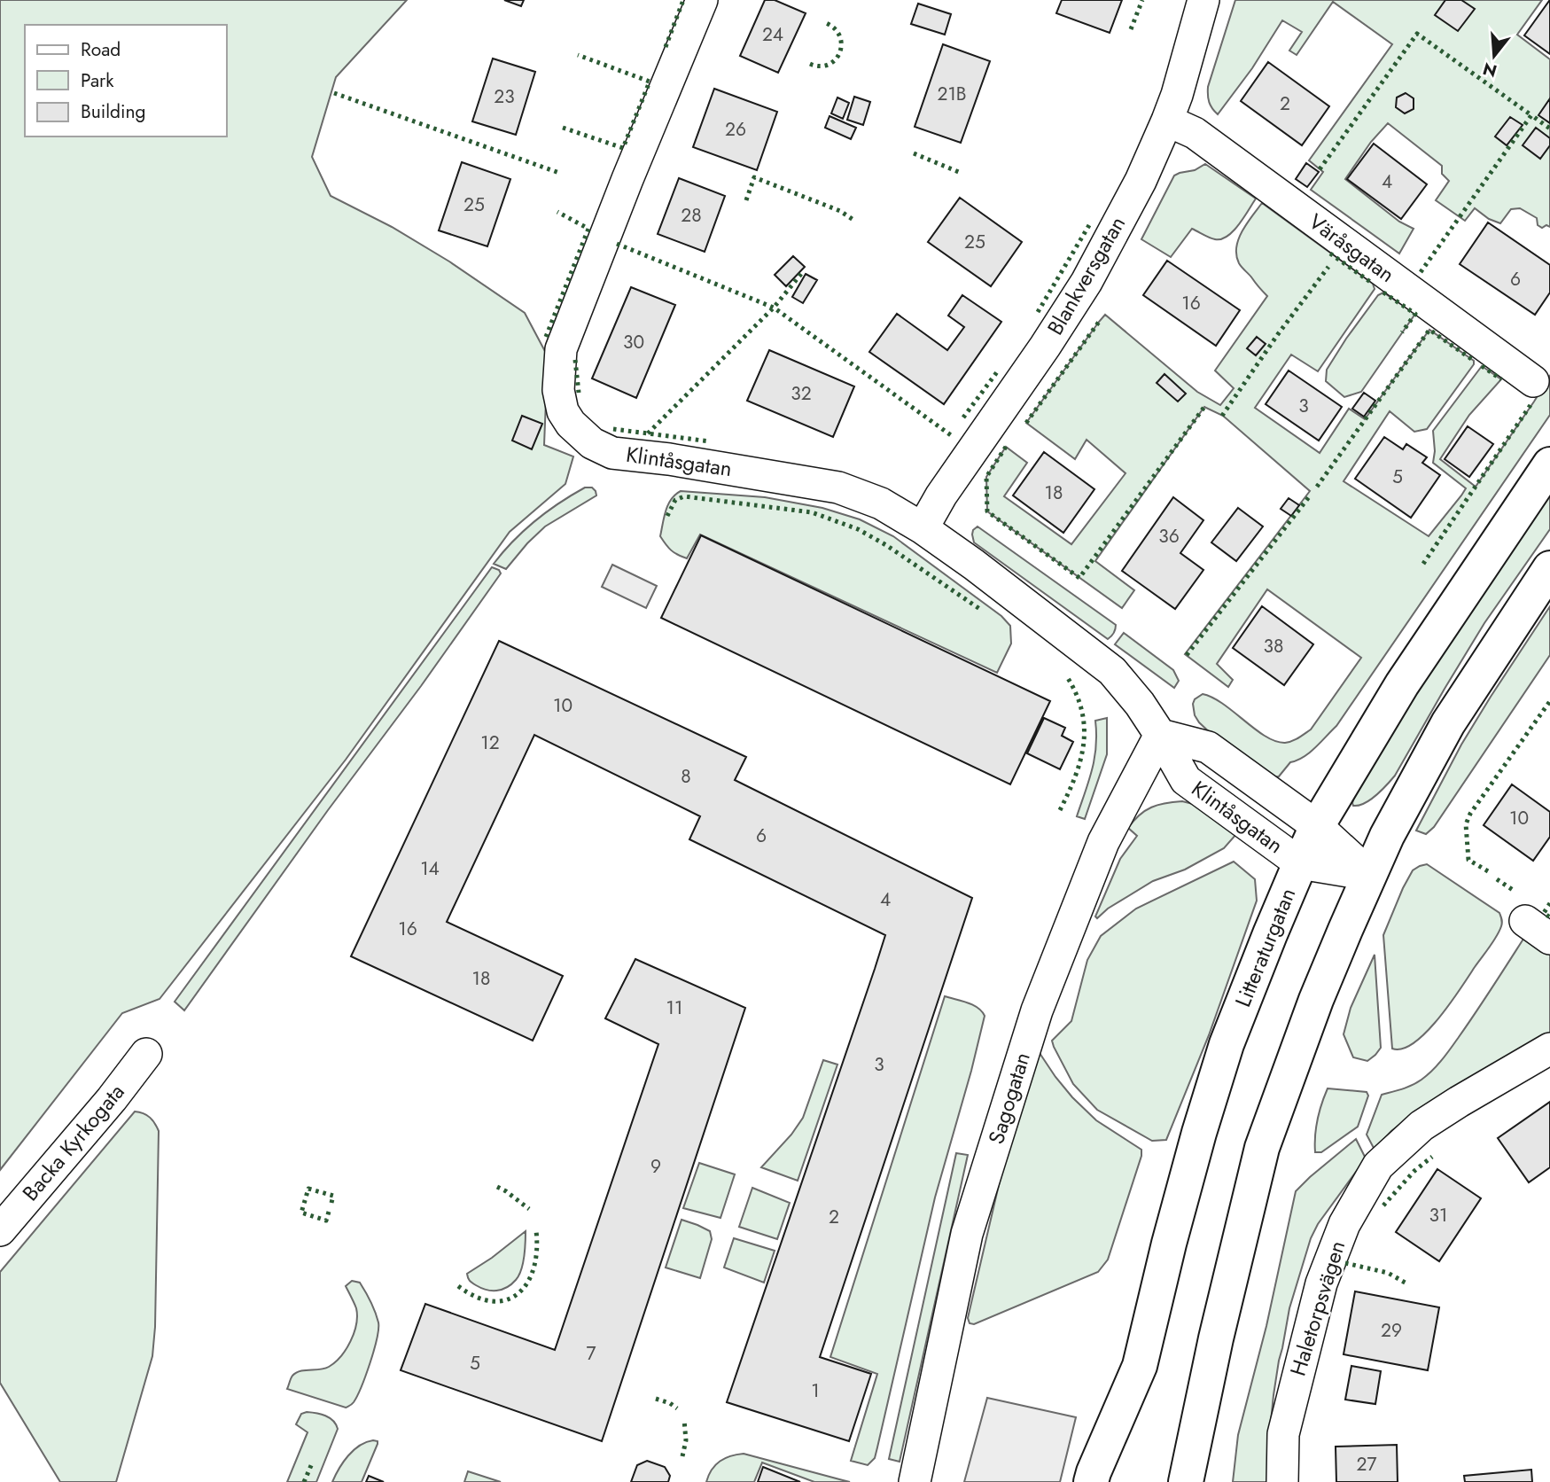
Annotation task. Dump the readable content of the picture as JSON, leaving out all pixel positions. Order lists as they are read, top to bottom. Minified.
{"streets":{"street":["Väråsgatan","Blankversgatan","Klintåsgatan","Litteraturgatan","Sagogatan","Backa Kyrkogata","Haletorpsvägen"]},"crossings":[["Väråsgatan","Blankversgatan"],["Blankversgatan","Klintåsgatan"],["Klintåsgatan","Litteraturgatan"],["Klintåsgatan","Sagogatan"]],"house_numbers":["24","21B","23","2","26","4","25","28","25","6","16","30","32","3","5","18","36","38","10","12","8","10","6","14","4","16","18","11","3","9","31","2","29","7","5","1","27"],"legend":["Road","Park","Building"],"north":"bottom"}
